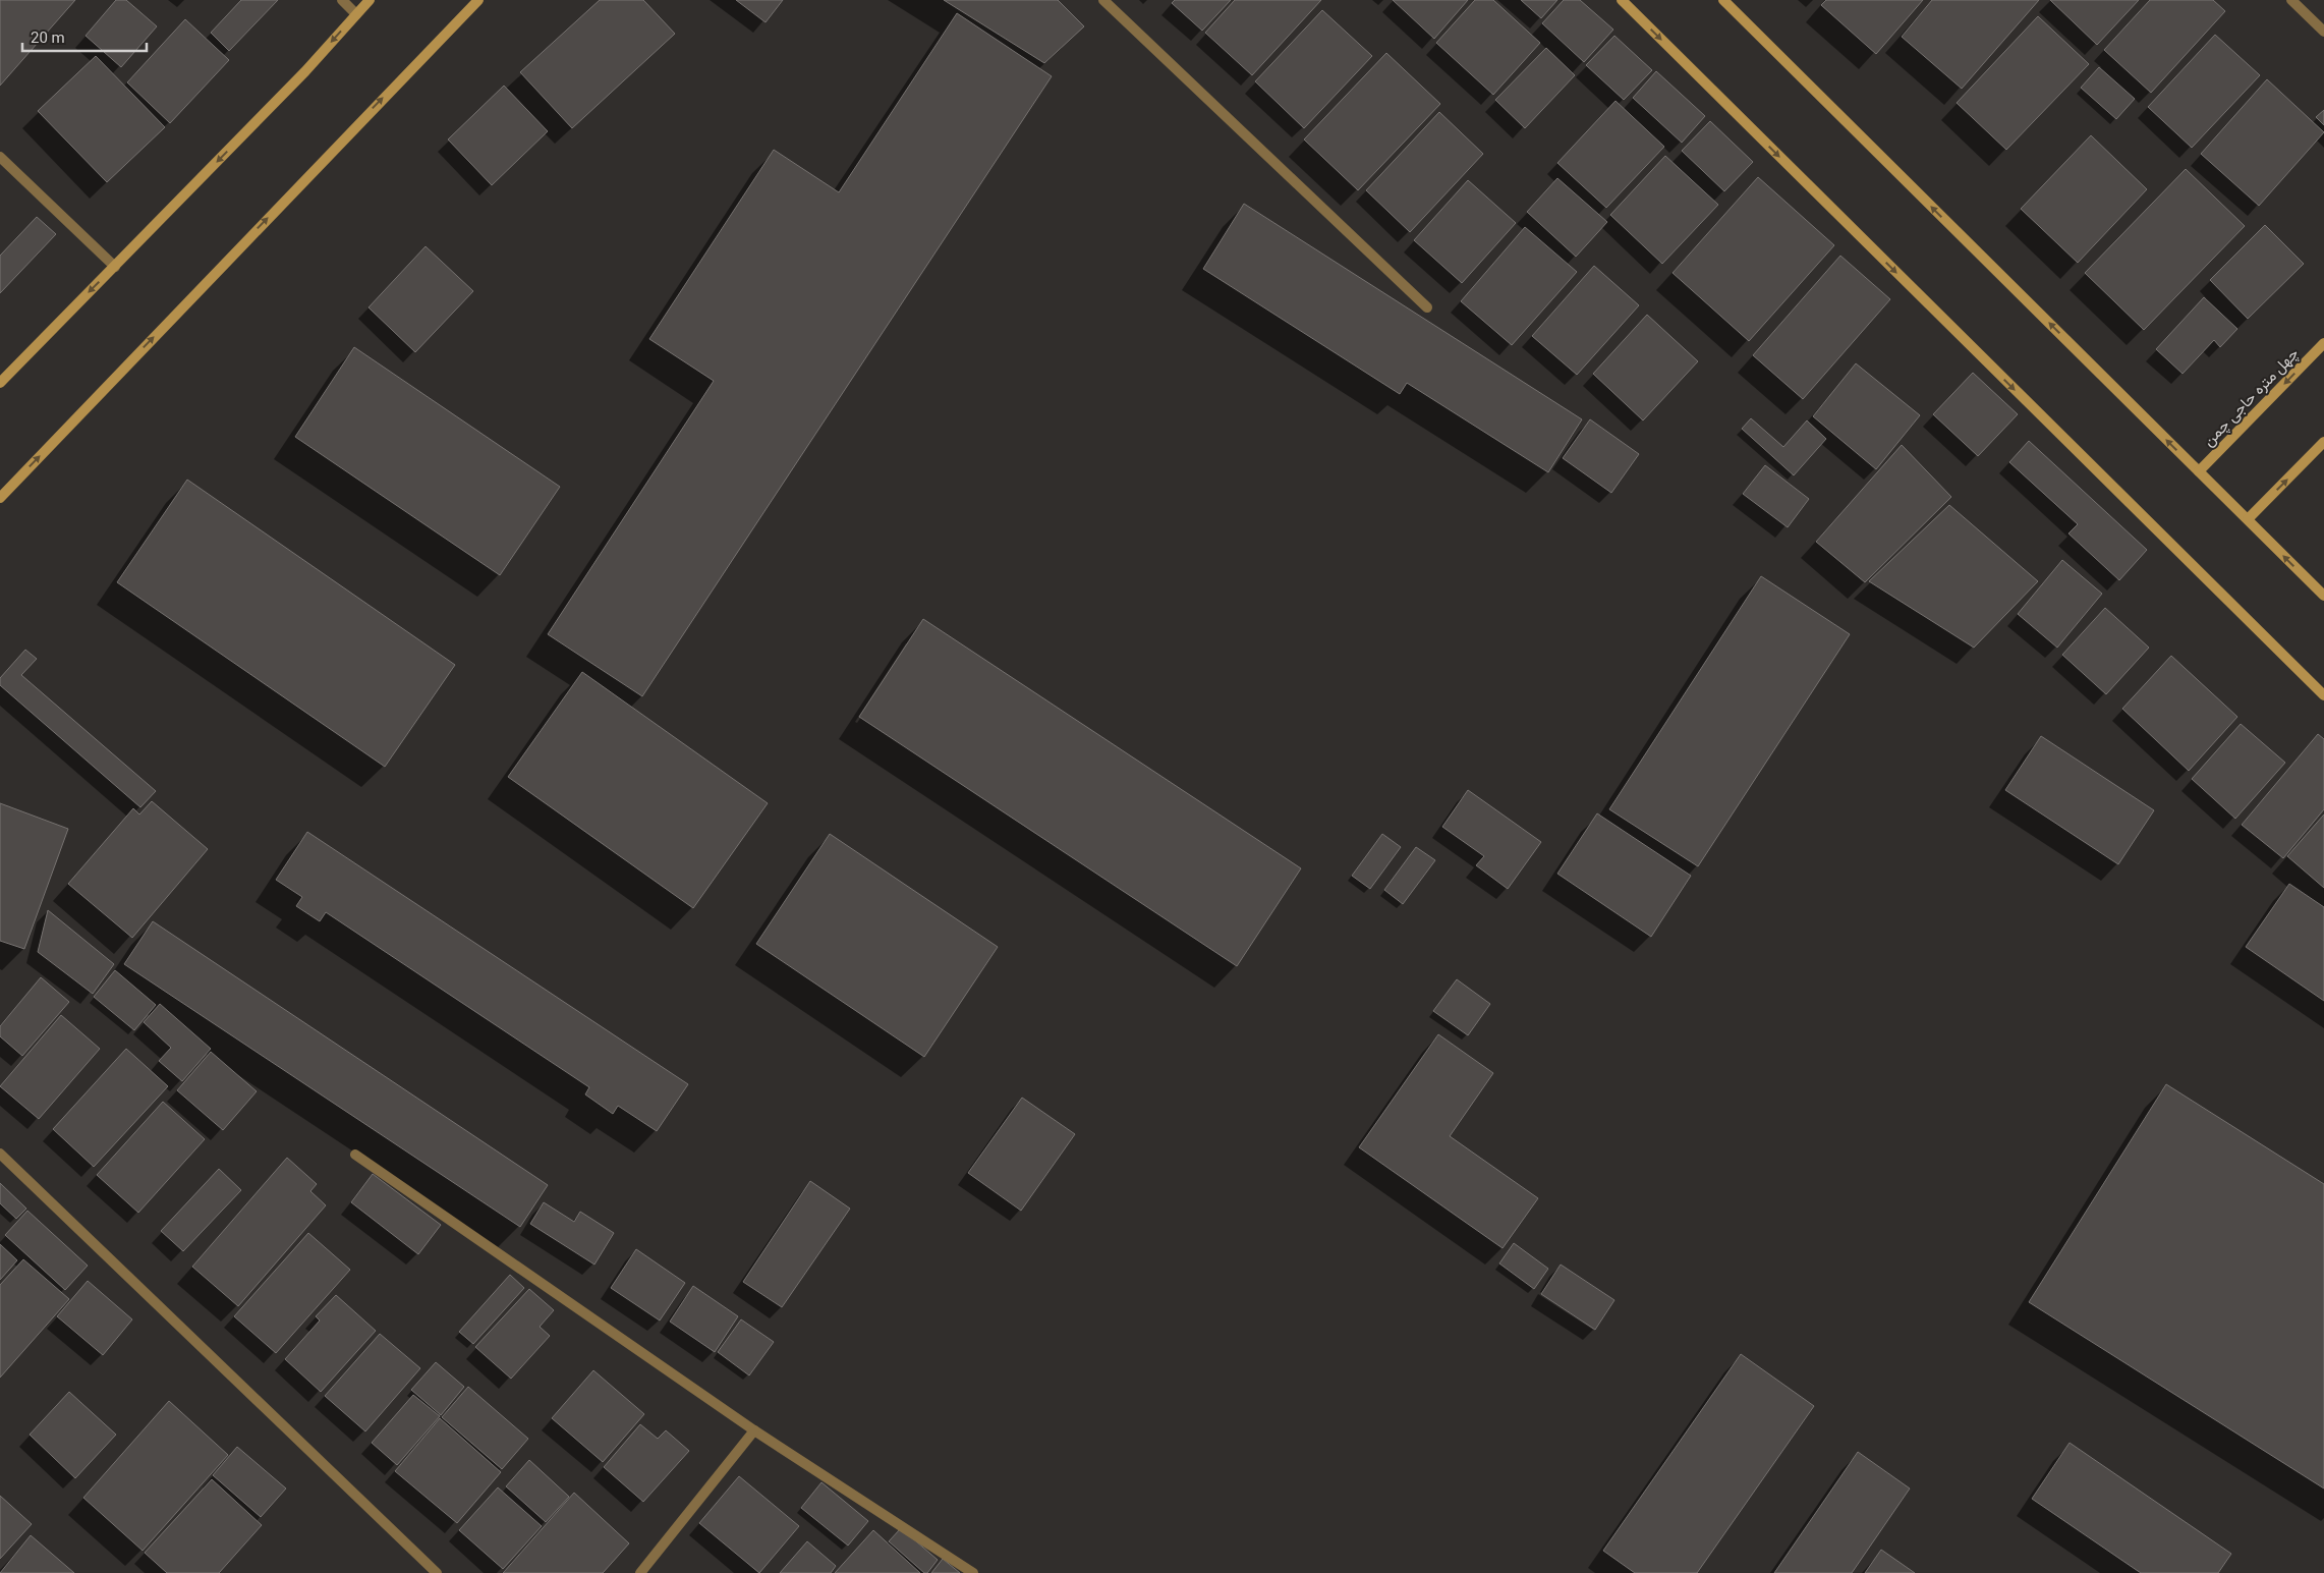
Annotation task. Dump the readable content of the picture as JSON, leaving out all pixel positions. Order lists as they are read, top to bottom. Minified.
{"streets":{"main road":["چهل متره حاجی چمن"]},"scale_bar":"20 m"}
